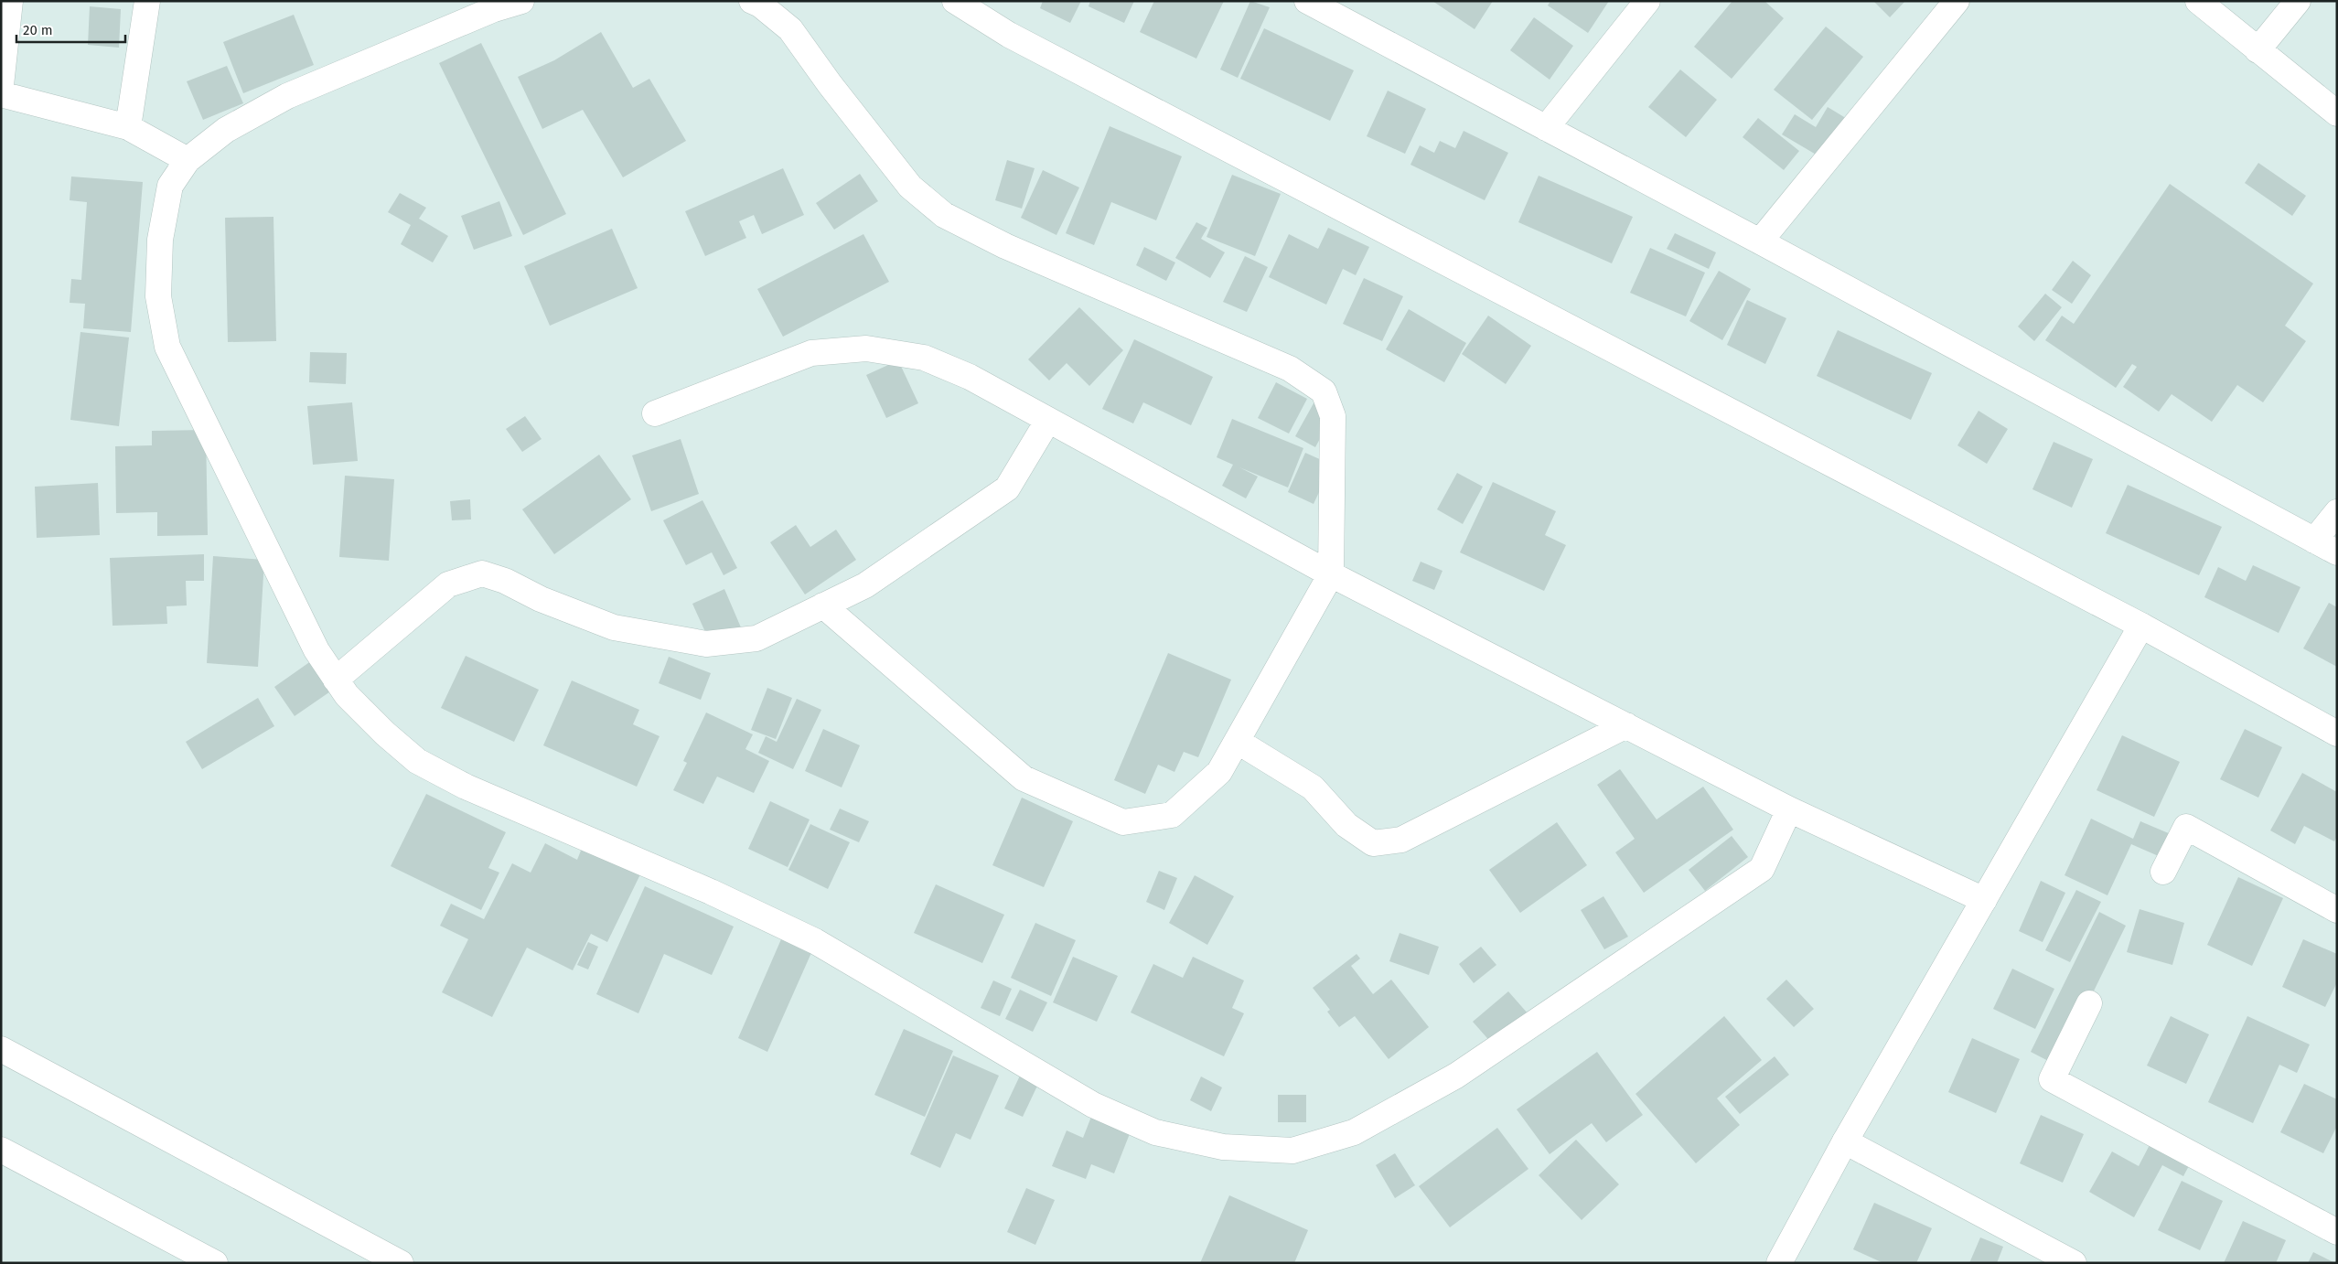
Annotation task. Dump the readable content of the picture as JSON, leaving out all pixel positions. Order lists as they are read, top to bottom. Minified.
{"scale_bar":"20 m"}
